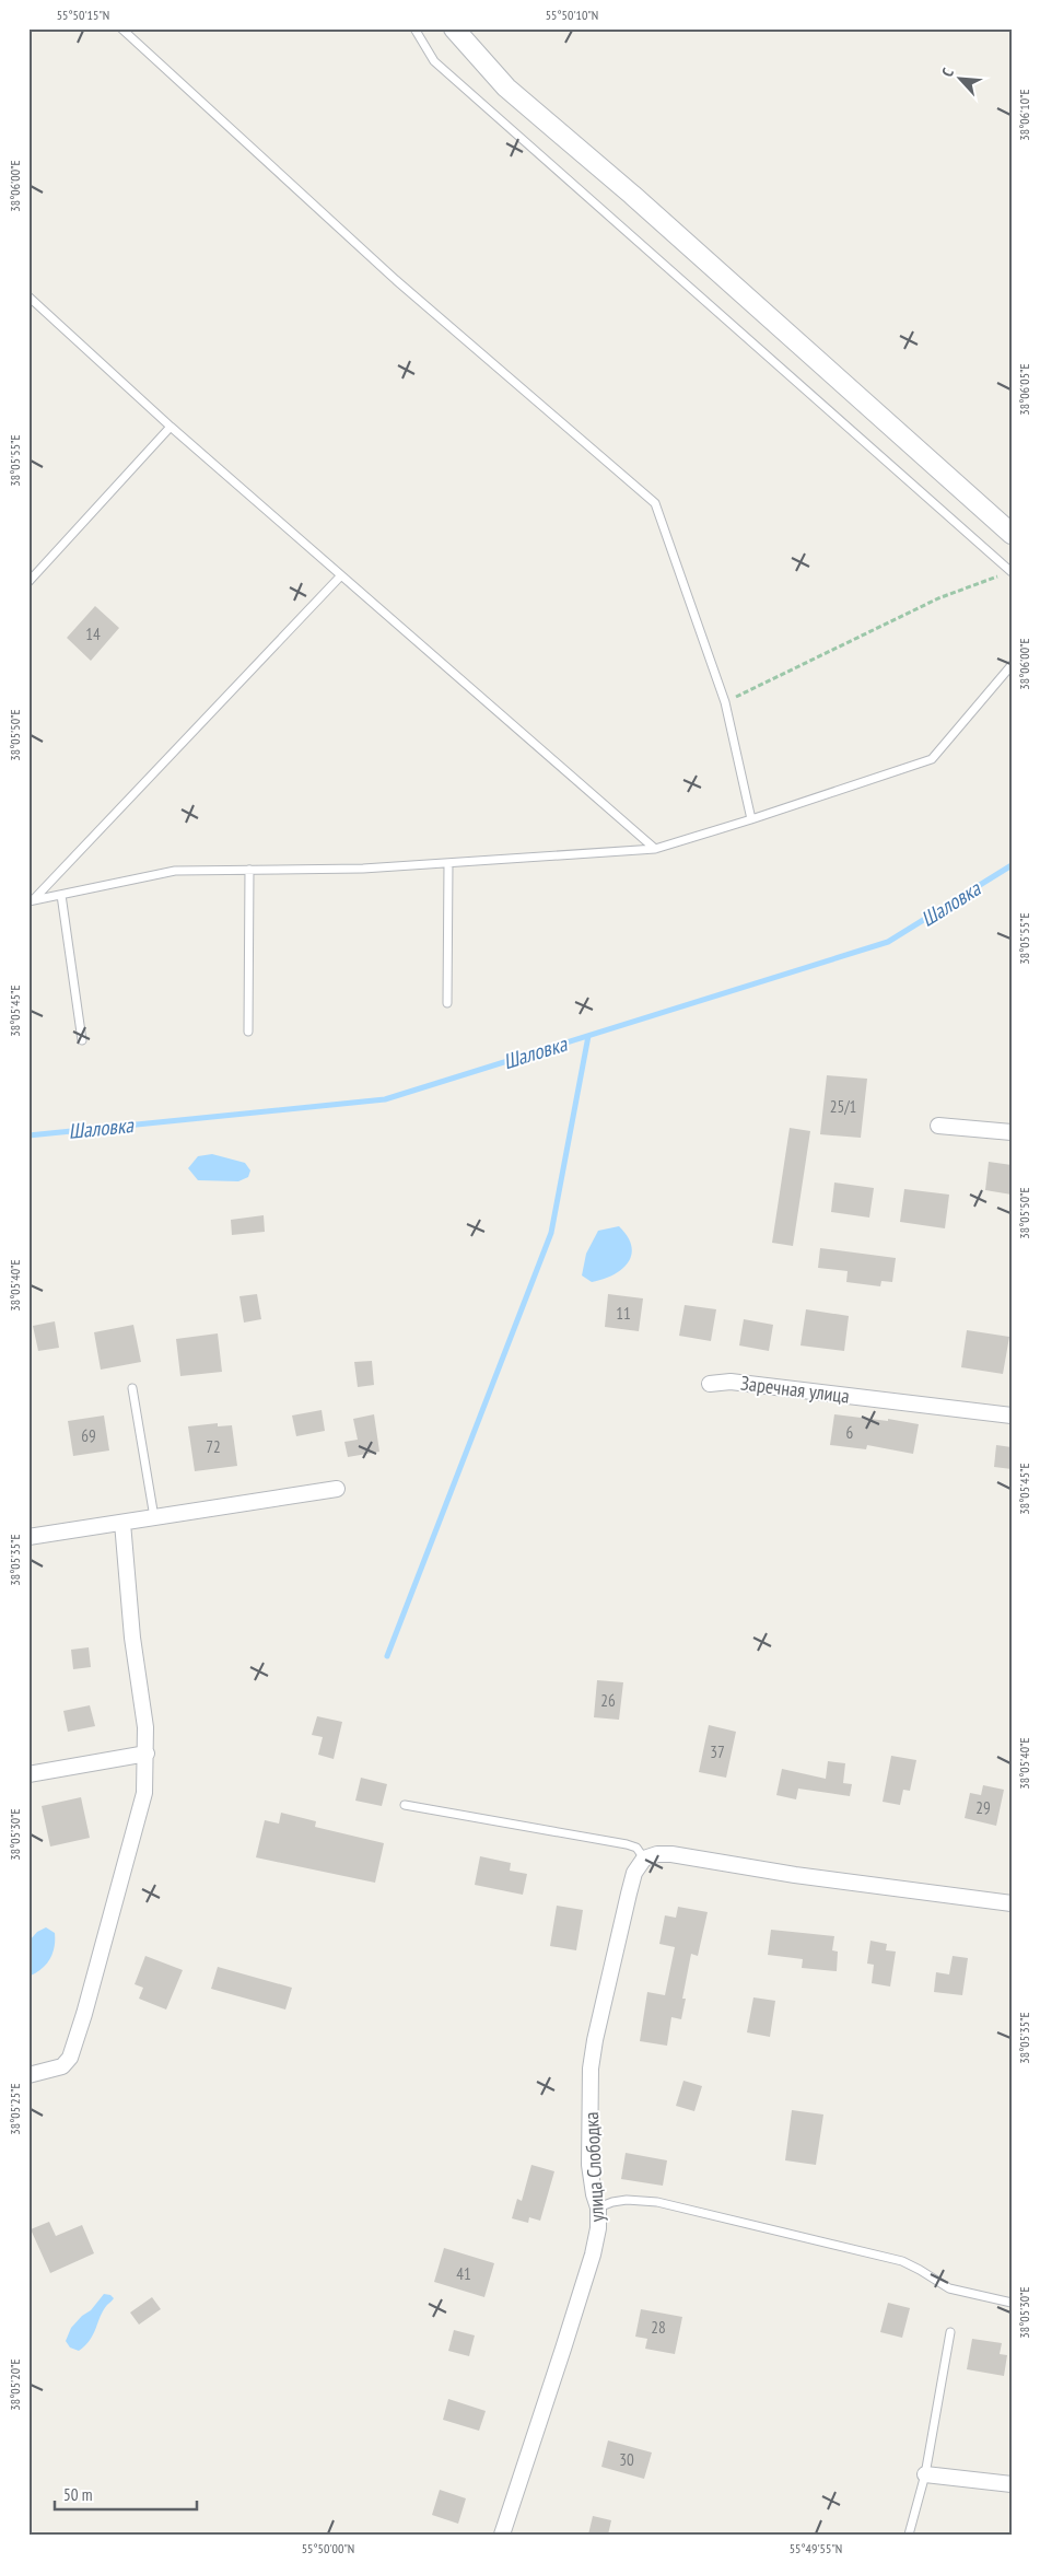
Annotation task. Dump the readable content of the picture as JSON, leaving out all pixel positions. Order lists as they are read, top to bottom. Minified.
{"streets":{"street":["Заречная улица","улица Слободка"]},"water":["Шаловка"],"house_numbers":["14","25/1","11","6","69","72","26","37","29","41","28","30"],"scale_bar":"50 m","north":"top left","coordinates":["55°50'15\"N","55°50'10\"N","38°06'10\"E","38°06'00\"E","38°06'05\"E","38°05'55\"E","38°05'50\"E","38°05'45\"E","38°05'40\"E","38°05'35\"E","38°05'30\"E","38°05'25\"E","38°05'20\"E","55°50'00\"N","55°49'55\"N"]}
